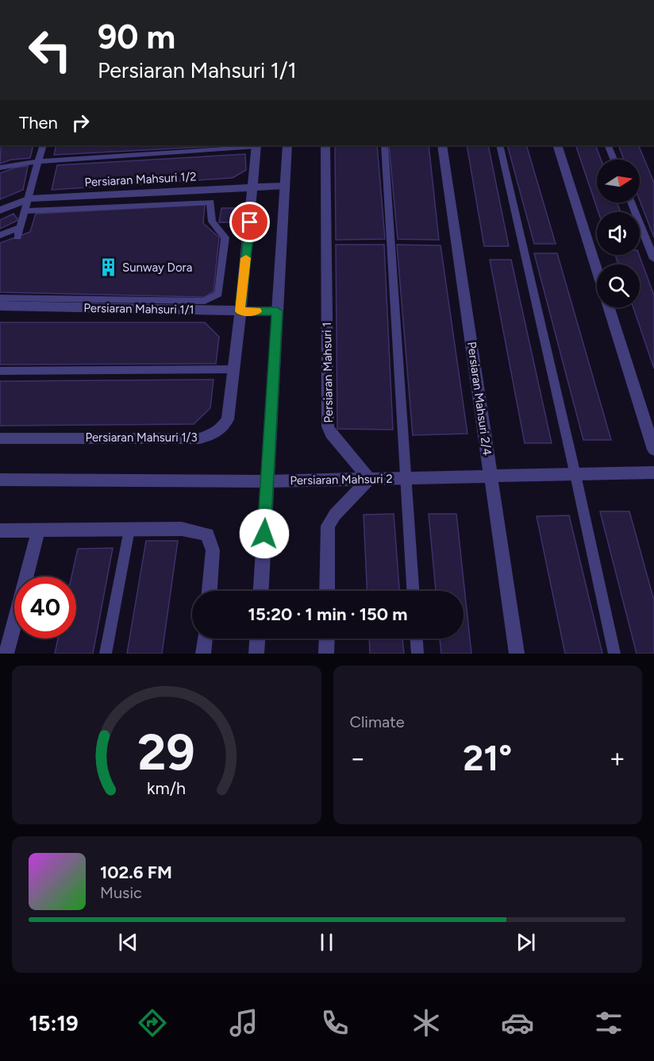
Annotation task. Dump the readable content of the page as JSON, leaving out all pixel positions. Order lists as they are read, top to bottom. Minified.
{"streets":{"street":["Persiaran Mahsuri 1/2","Persiaran Mahsuri 1/1","Persiaran Mahsuri 1","Persiaran Mahsuri 2/4","Persiaran Mahsuri 1/3","Persiaran Mahsuri 2"]},"crossings":[["Persiaran Mahsuri 1/2","Persiaran Mahsuri 1/3"],["Persiaran Mahsuri 1/1","Persiaran Mahsuri 1/3"],["Persiaran Mahsuri 1","Persiaran Mahsuri 2"],["Persiaran Mahsuri 2/4","Persiaran Mahsuri 2"]],"places":{"building":["Sunway Dora"]},"north":"right","page":{"turn":["90 m","Persiaran Mahsuri 1/1"],"then":"Then","limit":"40","trip":"15:20 · 1 min · 150 m","tile":"Climate","heat":["−","21°","+"],"song":["102.6 FM","Music"],"tabs":"15:19","gauge":["29","km/h"]}}
